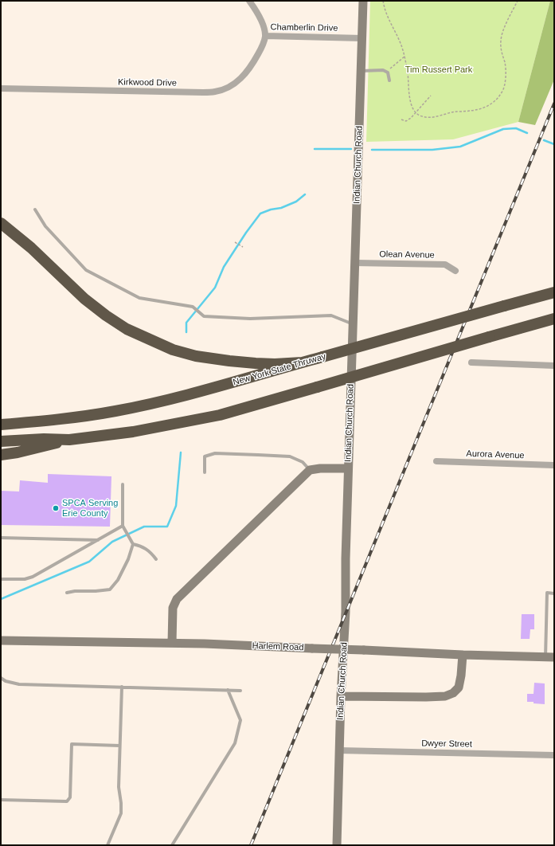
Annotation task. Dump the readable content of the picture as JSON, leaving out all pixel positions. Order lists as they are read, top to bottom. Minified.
{"streets":{"highway":["New York State Thruway"],"main road":["Indian Church Road","Harlem Road"],"street":["Chamberlin Drive","Kirkwood Drive","Olean Avenue","Aurora Avenue","Dwyer Street"]},"crossings":[["Chamberlin Drive","Kirkwood Drive"],["Chamberlin Drive","Indian Church Road"],["Indian Church Road","Olean Avenue"],["Indian Church Road","Dwyer Street"]],"parks":["Tim Russert Park"],"places":["SPCA Serving Erie County"]}
